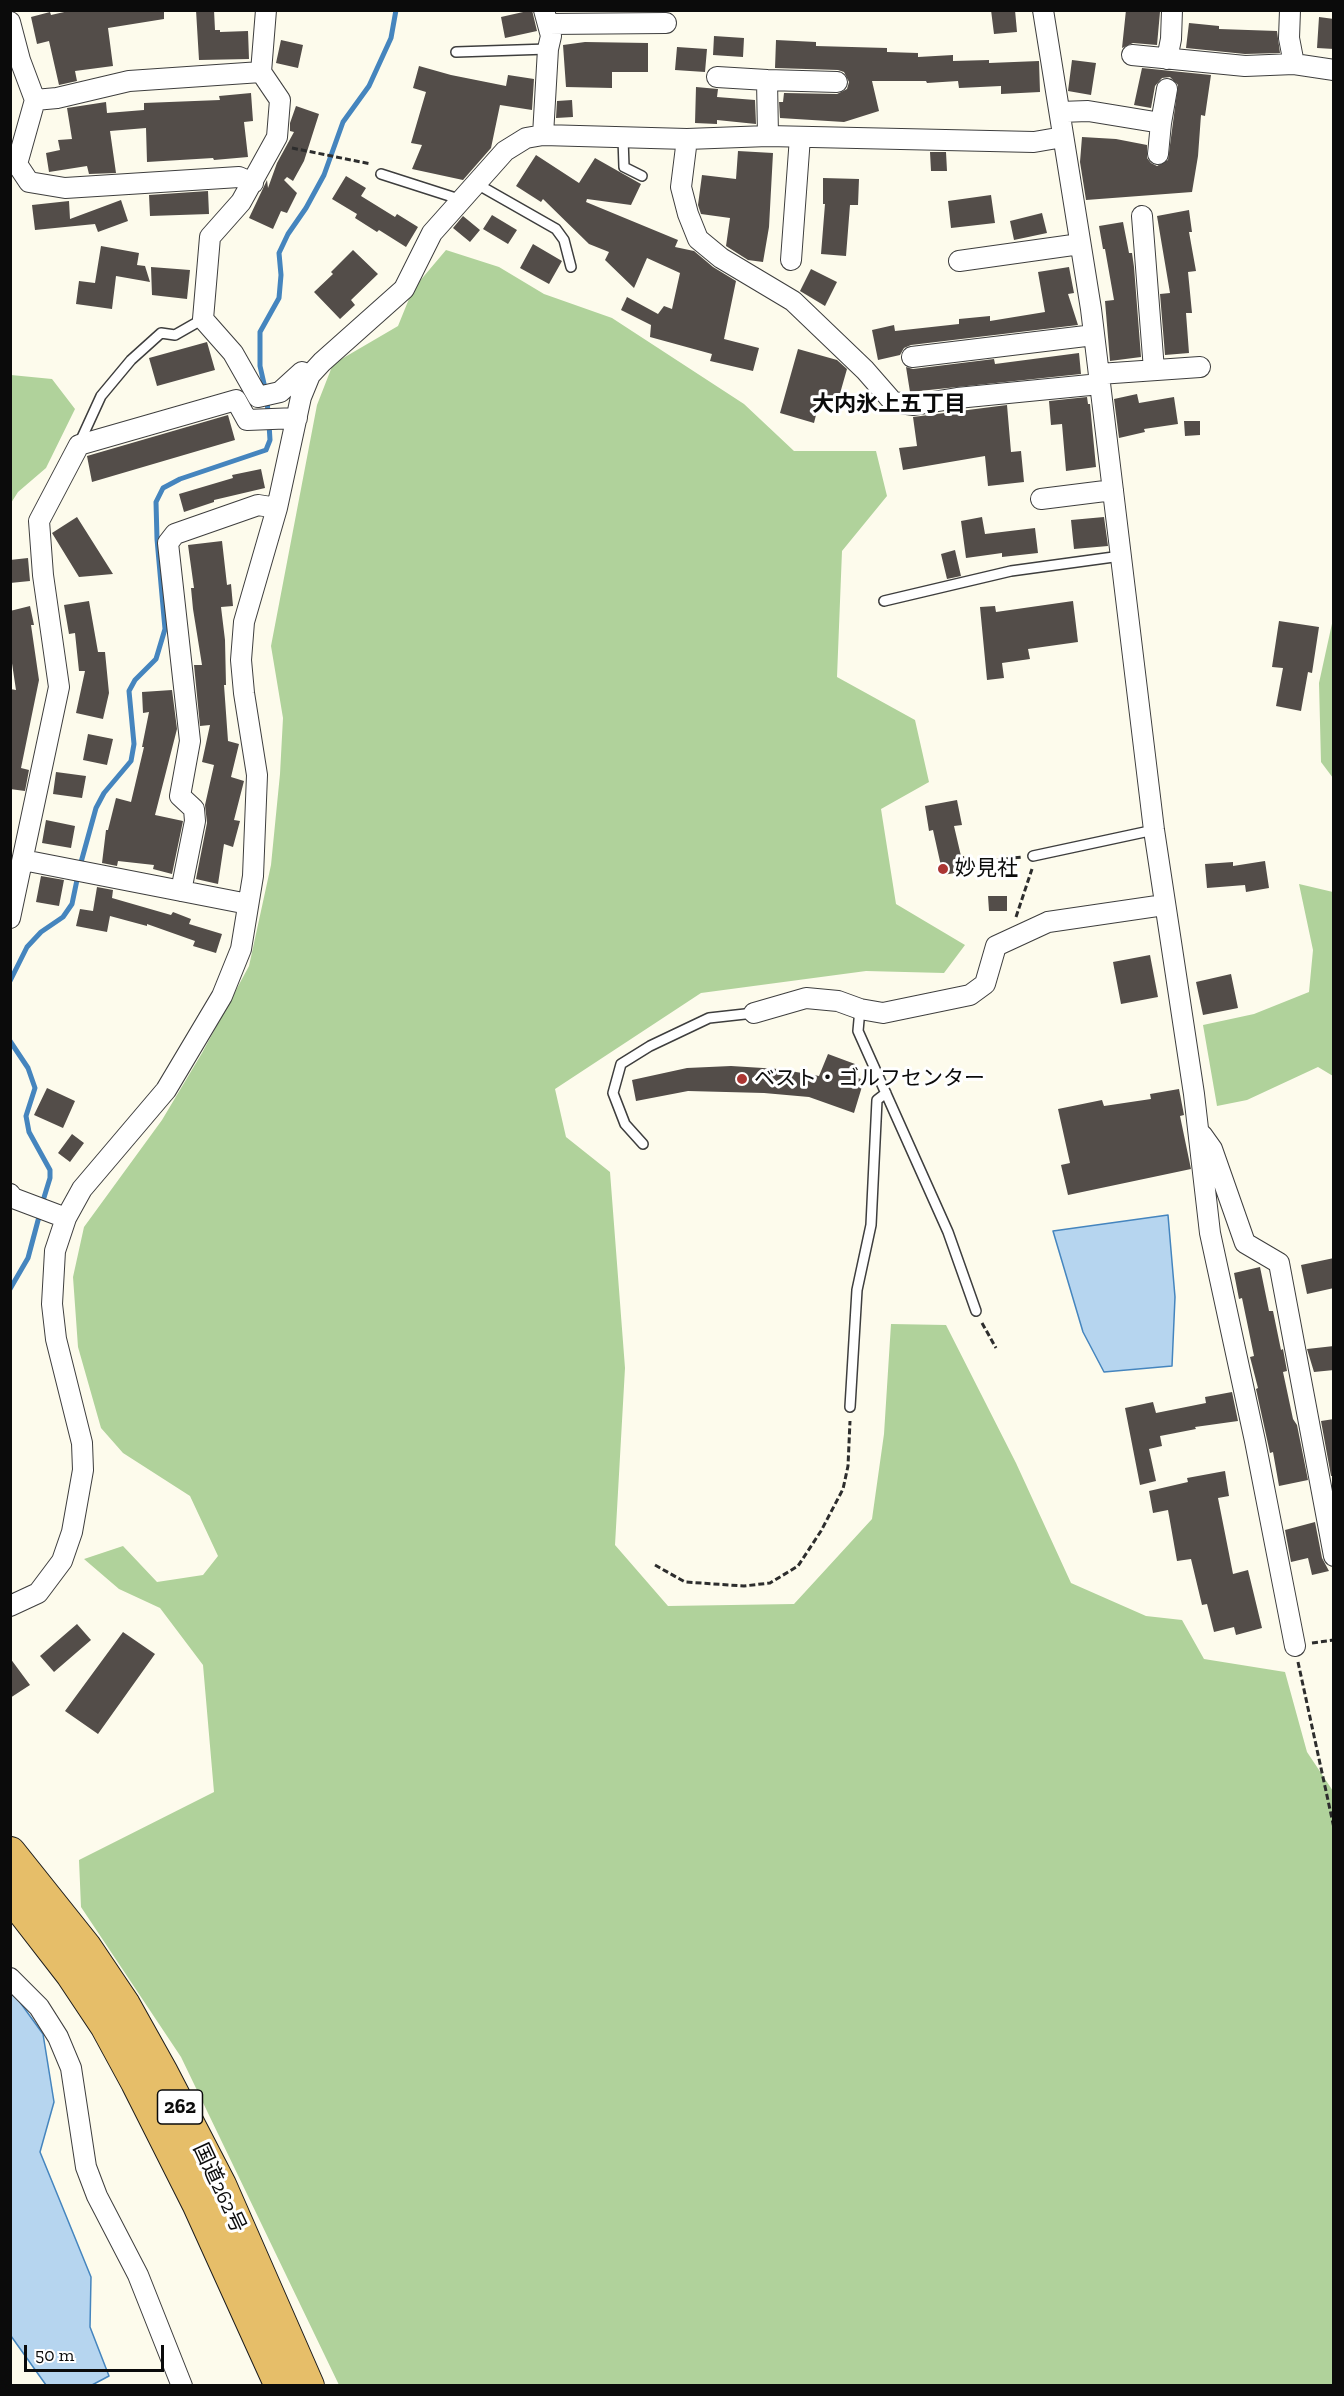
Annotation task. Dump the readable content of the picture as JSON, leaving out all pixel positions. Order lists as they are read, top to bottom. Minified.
{"streets":{"highway":["262","国道262号"]},"districts":["大内氷上五丁目"],"places":["妙見社","ベスト・ゴルフセンター"],"scale_bar":"50 m"}
